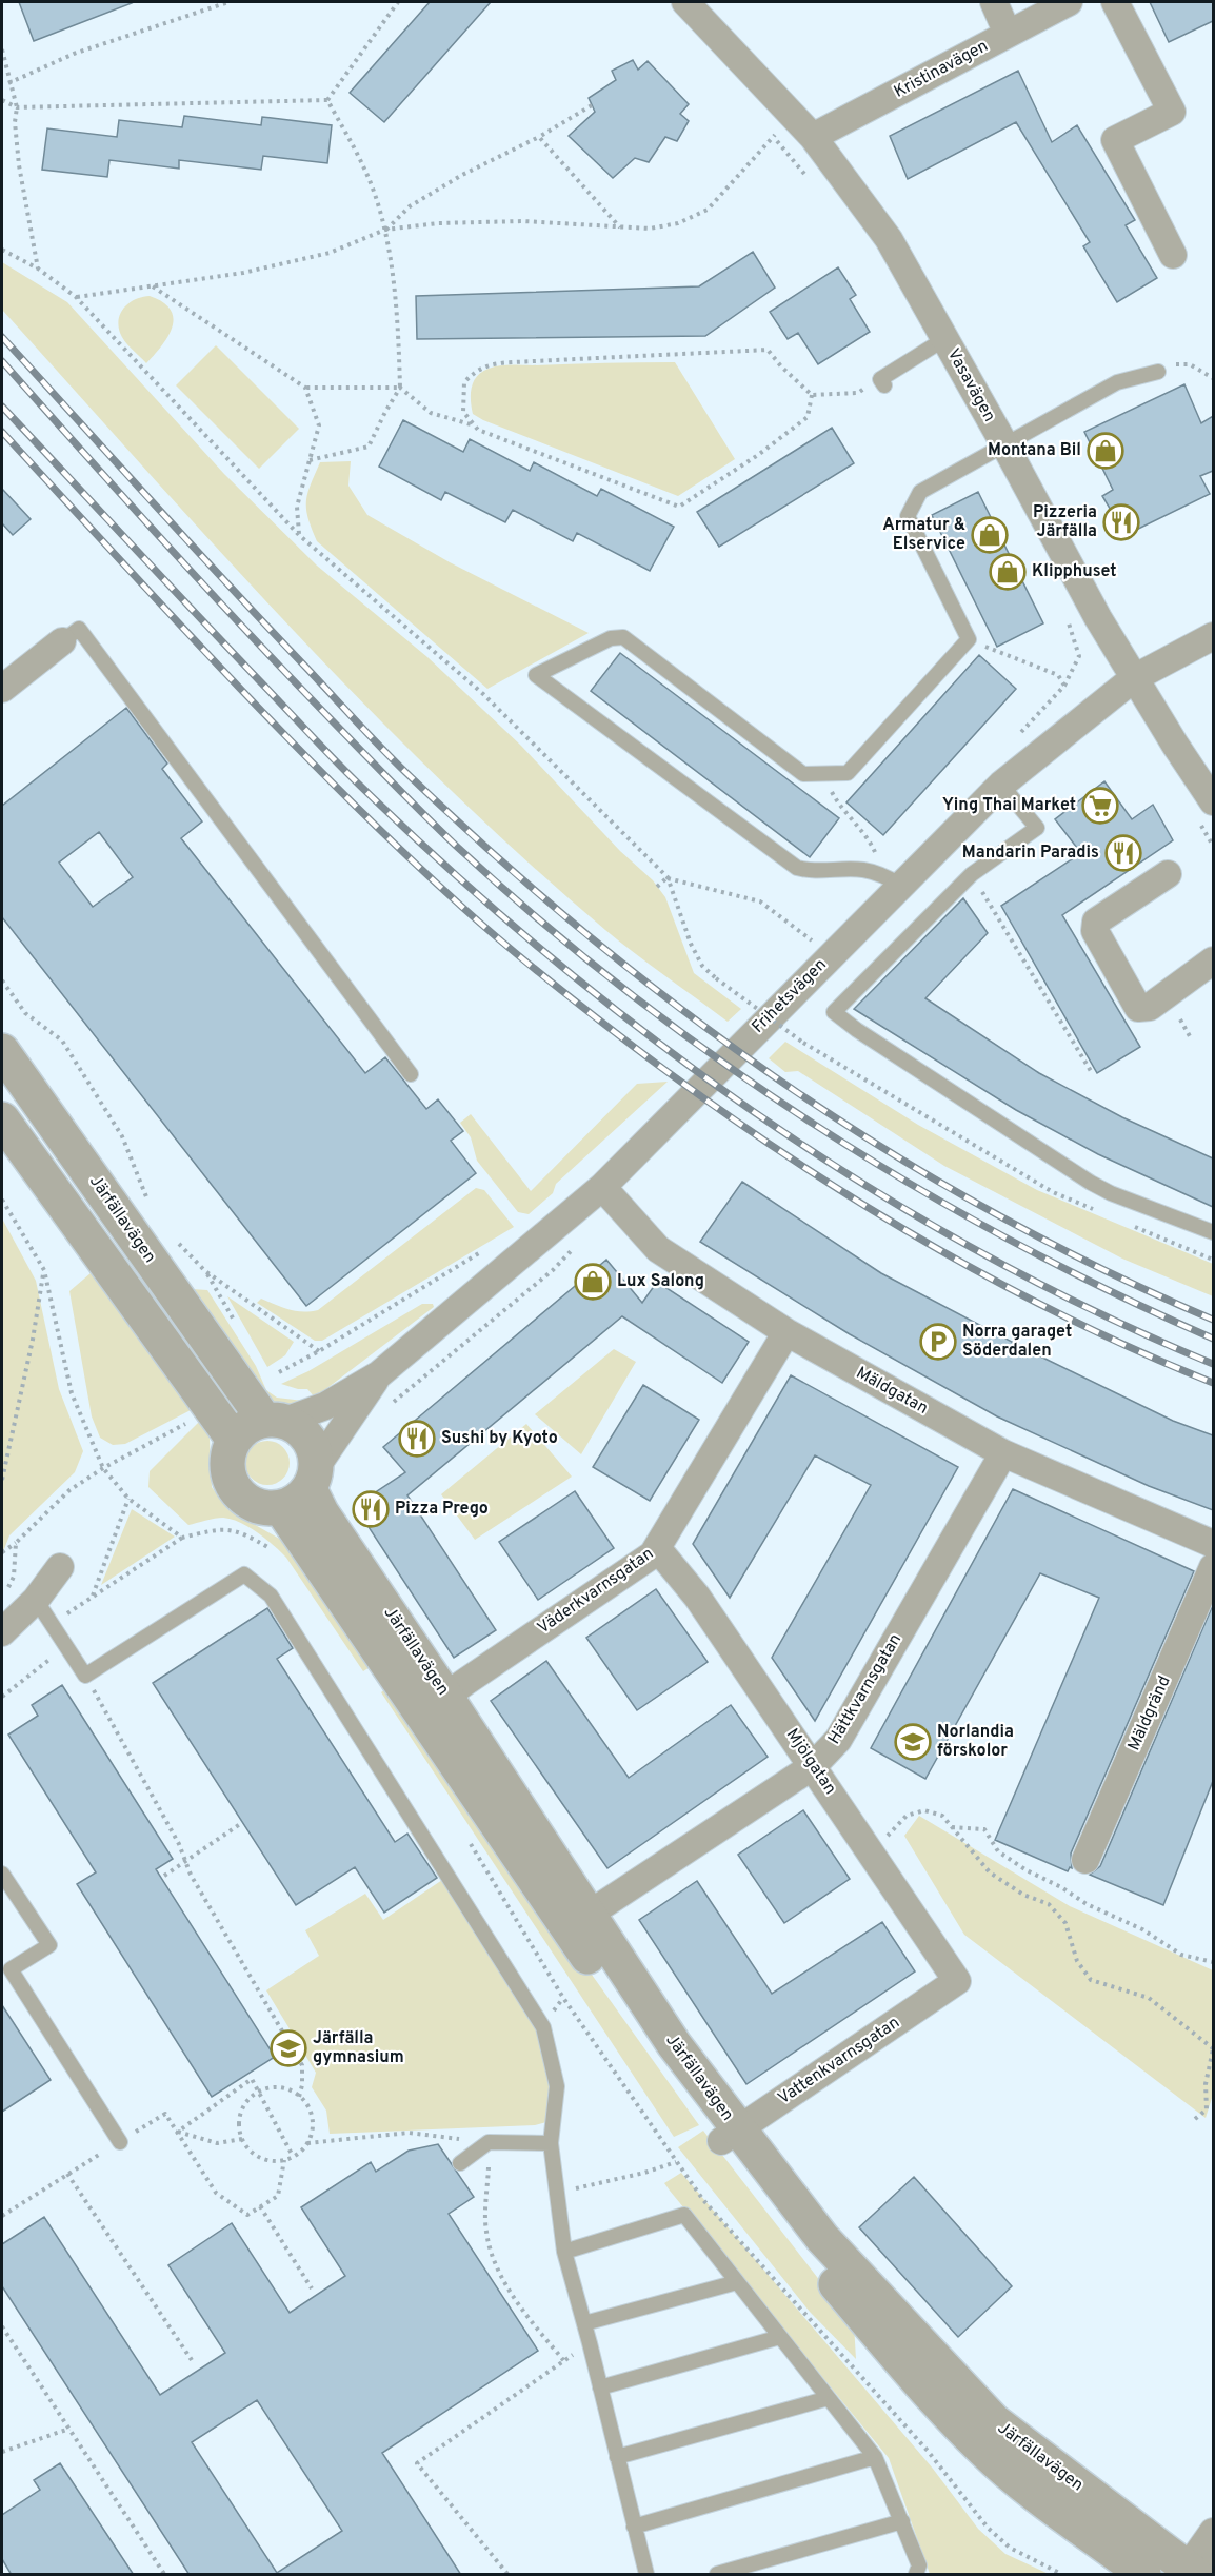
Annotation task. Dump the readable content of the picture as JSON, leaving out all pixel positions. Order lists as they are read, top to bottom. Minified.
{"streets":{"street":["Kristinavägen","Vasavägen","Frihetsvägen","Järfällavägen","Mäldgatan","Väderkvarnsgatan","Hättkvarnsgatan","Mäldgränd","Mjölgatan","Vattenkvarnsgatan"]},"crossings":[["Kristinavägen","Vasavägen"],["Vasavägen","Frihetsvägen"],["Frihetsvägen","Järfällavägen"],["Frihetsvägen","Mäldgatan"],["Järfällavägen","Väderkvarnsgatan"],["Järfällavägen","Hättkvarnsgatan"],["Järfällavägen","Vattenkvarnsgatan"],["Mäldgatan","Väderkvarnsgatan"],["Mäldgatan","Hättkvarnsgatan"],["Väderkvarnsgatan","Mjölgatan"],["Hättkvarnsgatan","Mjölgatan"],["Mjölgatan","Vattenkvarnsgatan"]],"places":{"shop":["Montana Bil","Armatur & Elservice","Klipphuset","Lux Salong"],"restaurant":["Pizzeria Järfälla","Mandarin Paradis","Sushi by Kyoto","Pizza Prego"],"supermarket":["Ying Thai Market"],"parking":["Norra garaget Söderdalen"],"school or university":["Norlandia förskolor","Järfälla gymnasium"]}}
